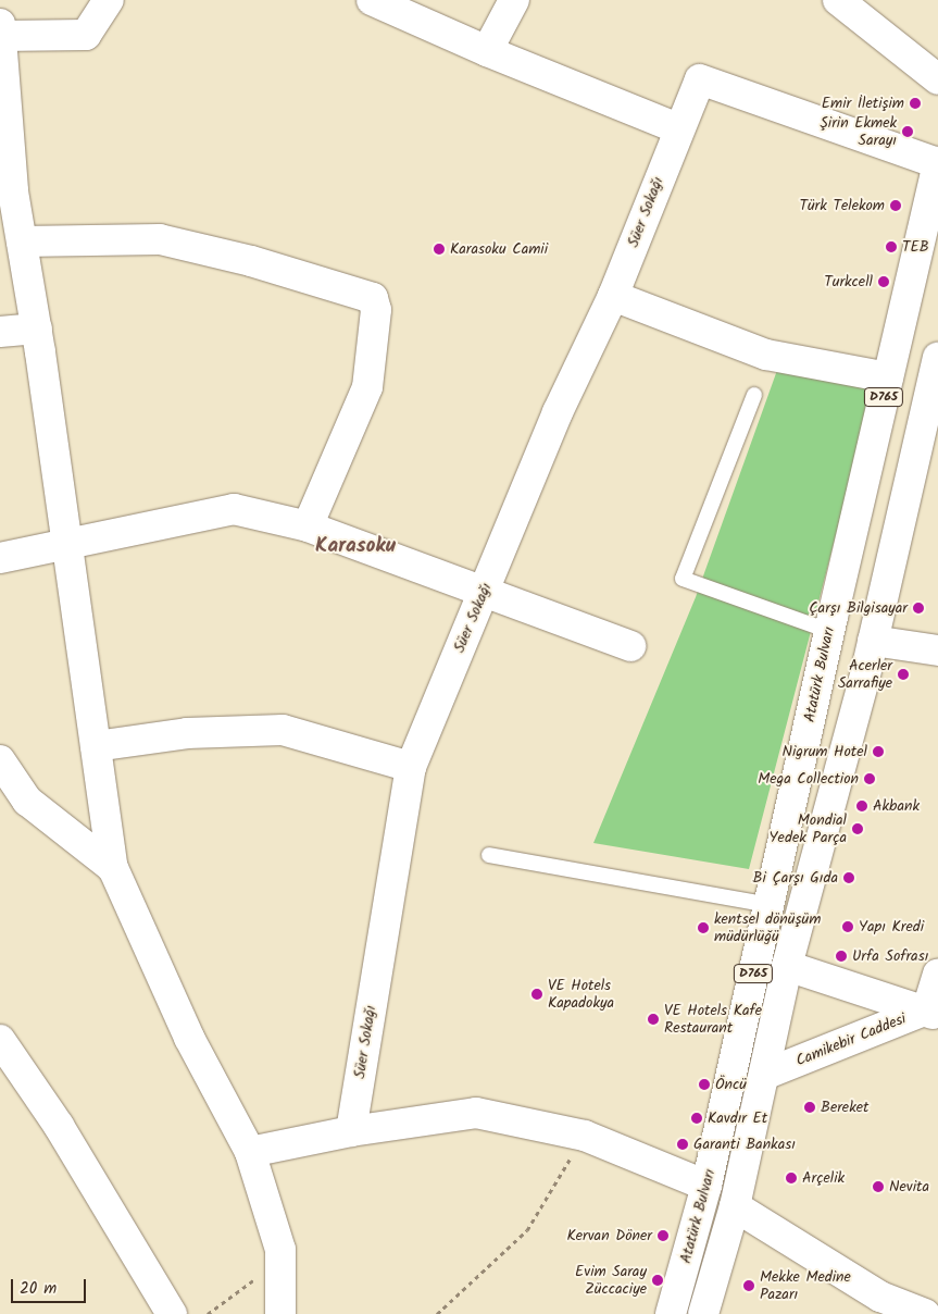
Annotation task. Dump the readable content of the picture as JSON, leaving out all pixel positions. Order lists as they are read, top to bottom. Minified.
{"streets":{"street":["Süer Sokağı","D765","Atatürk Bulvarı","Camikebir Caddesi"]},"crossings":[["Süer Sokağı","Atatürk Bulvarı"],["D765","Camikebir Caddesi"]],"districts":["Karasoku"],"places":["Emir İletişim","Şirin Ekmek Sarayı","Türk Telekom","TEB","Karasoku Camii","Turkcell","Çarşı Bilgisayar","Acerler Sarrafiye","Nigrum Hotel","Mega Collection","Akbank","Mondial Yedek Parça","Bi Çarşı Gıda","Yapı Kredi","kentsel dönüşüm müdürlüğü","Urfa Sofrası","VE Hotels Kapadokya","VE Hotels Kafe Restaurant","Öncü","Bereket","Kavdır Et","Garanti Bankası","Arçelik","Nevita","Kervan Döner","Evim Saray Züccaciye","Mekke Medine Pazarı"],"scale_bar":"20 m"}
